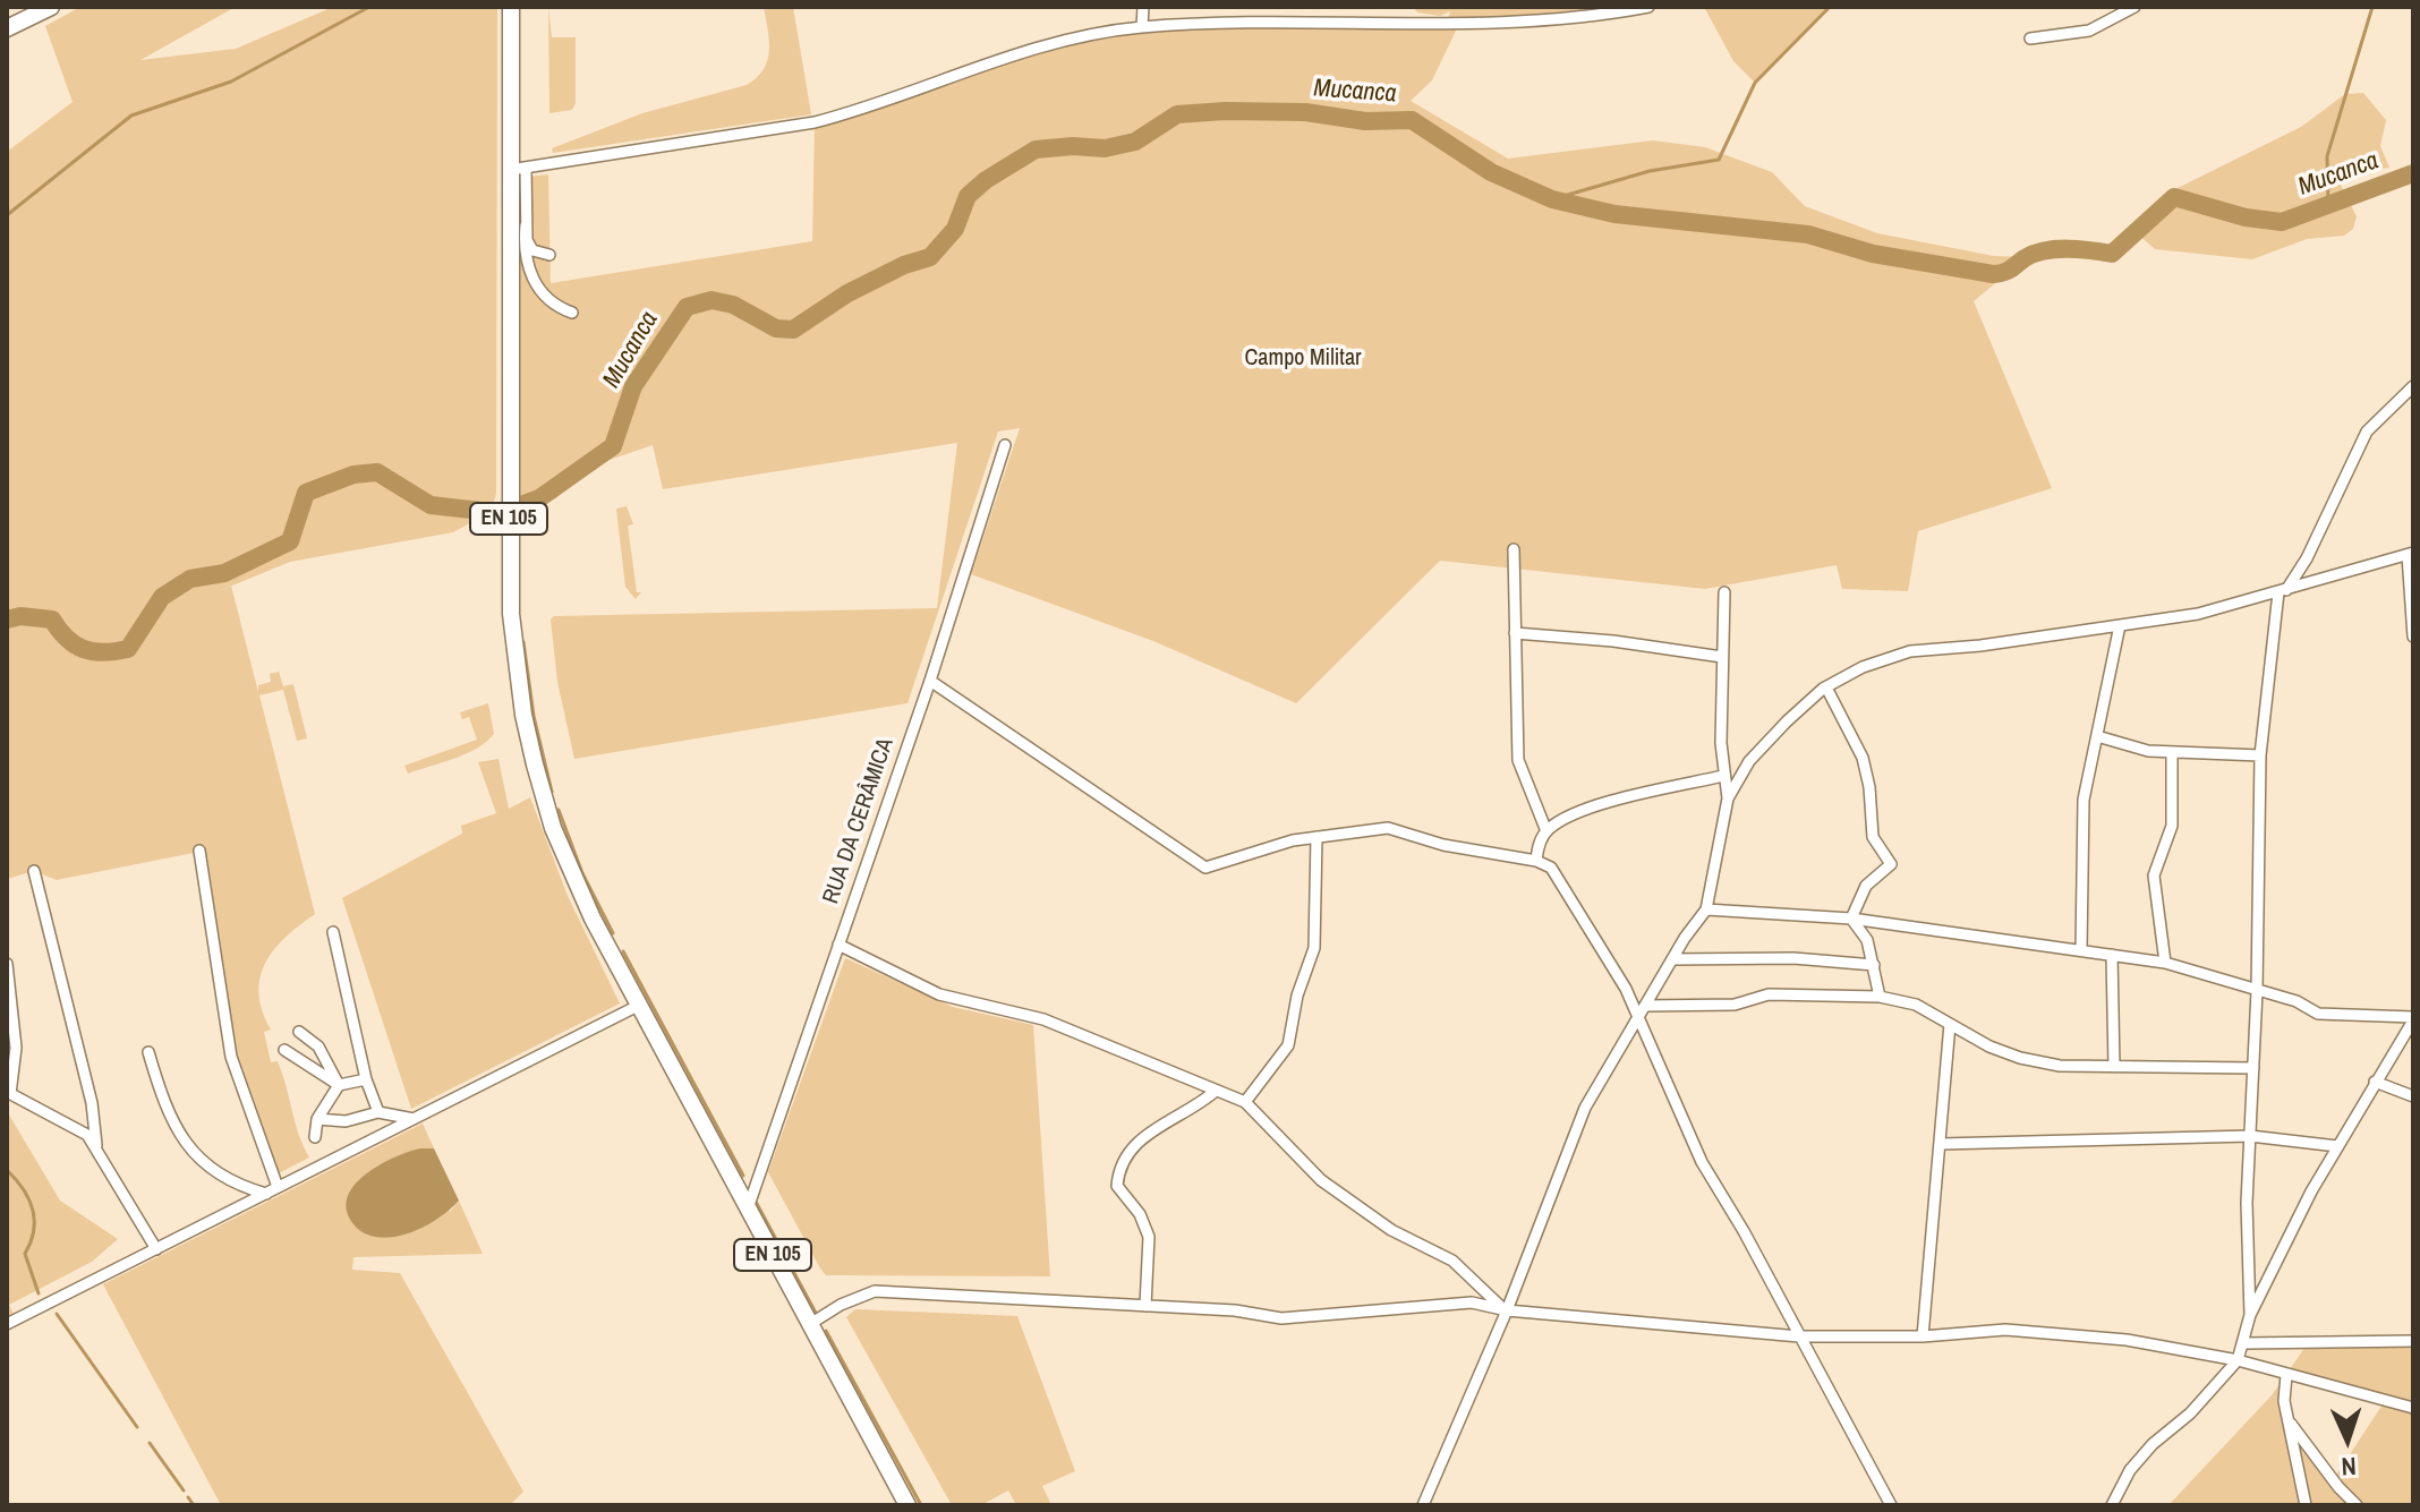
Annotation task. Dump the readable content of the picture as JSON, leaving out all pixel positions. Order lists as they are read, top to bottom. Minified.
{"streets":{"main road":["EN 105"],"street":["RUA DA CERÂMICA"]},"crossings":[["EN 105","RUA DA CERÂMICA"]],"water":["Mucanca"],"parks":["Campo Militar"],"north":"bottom"}
